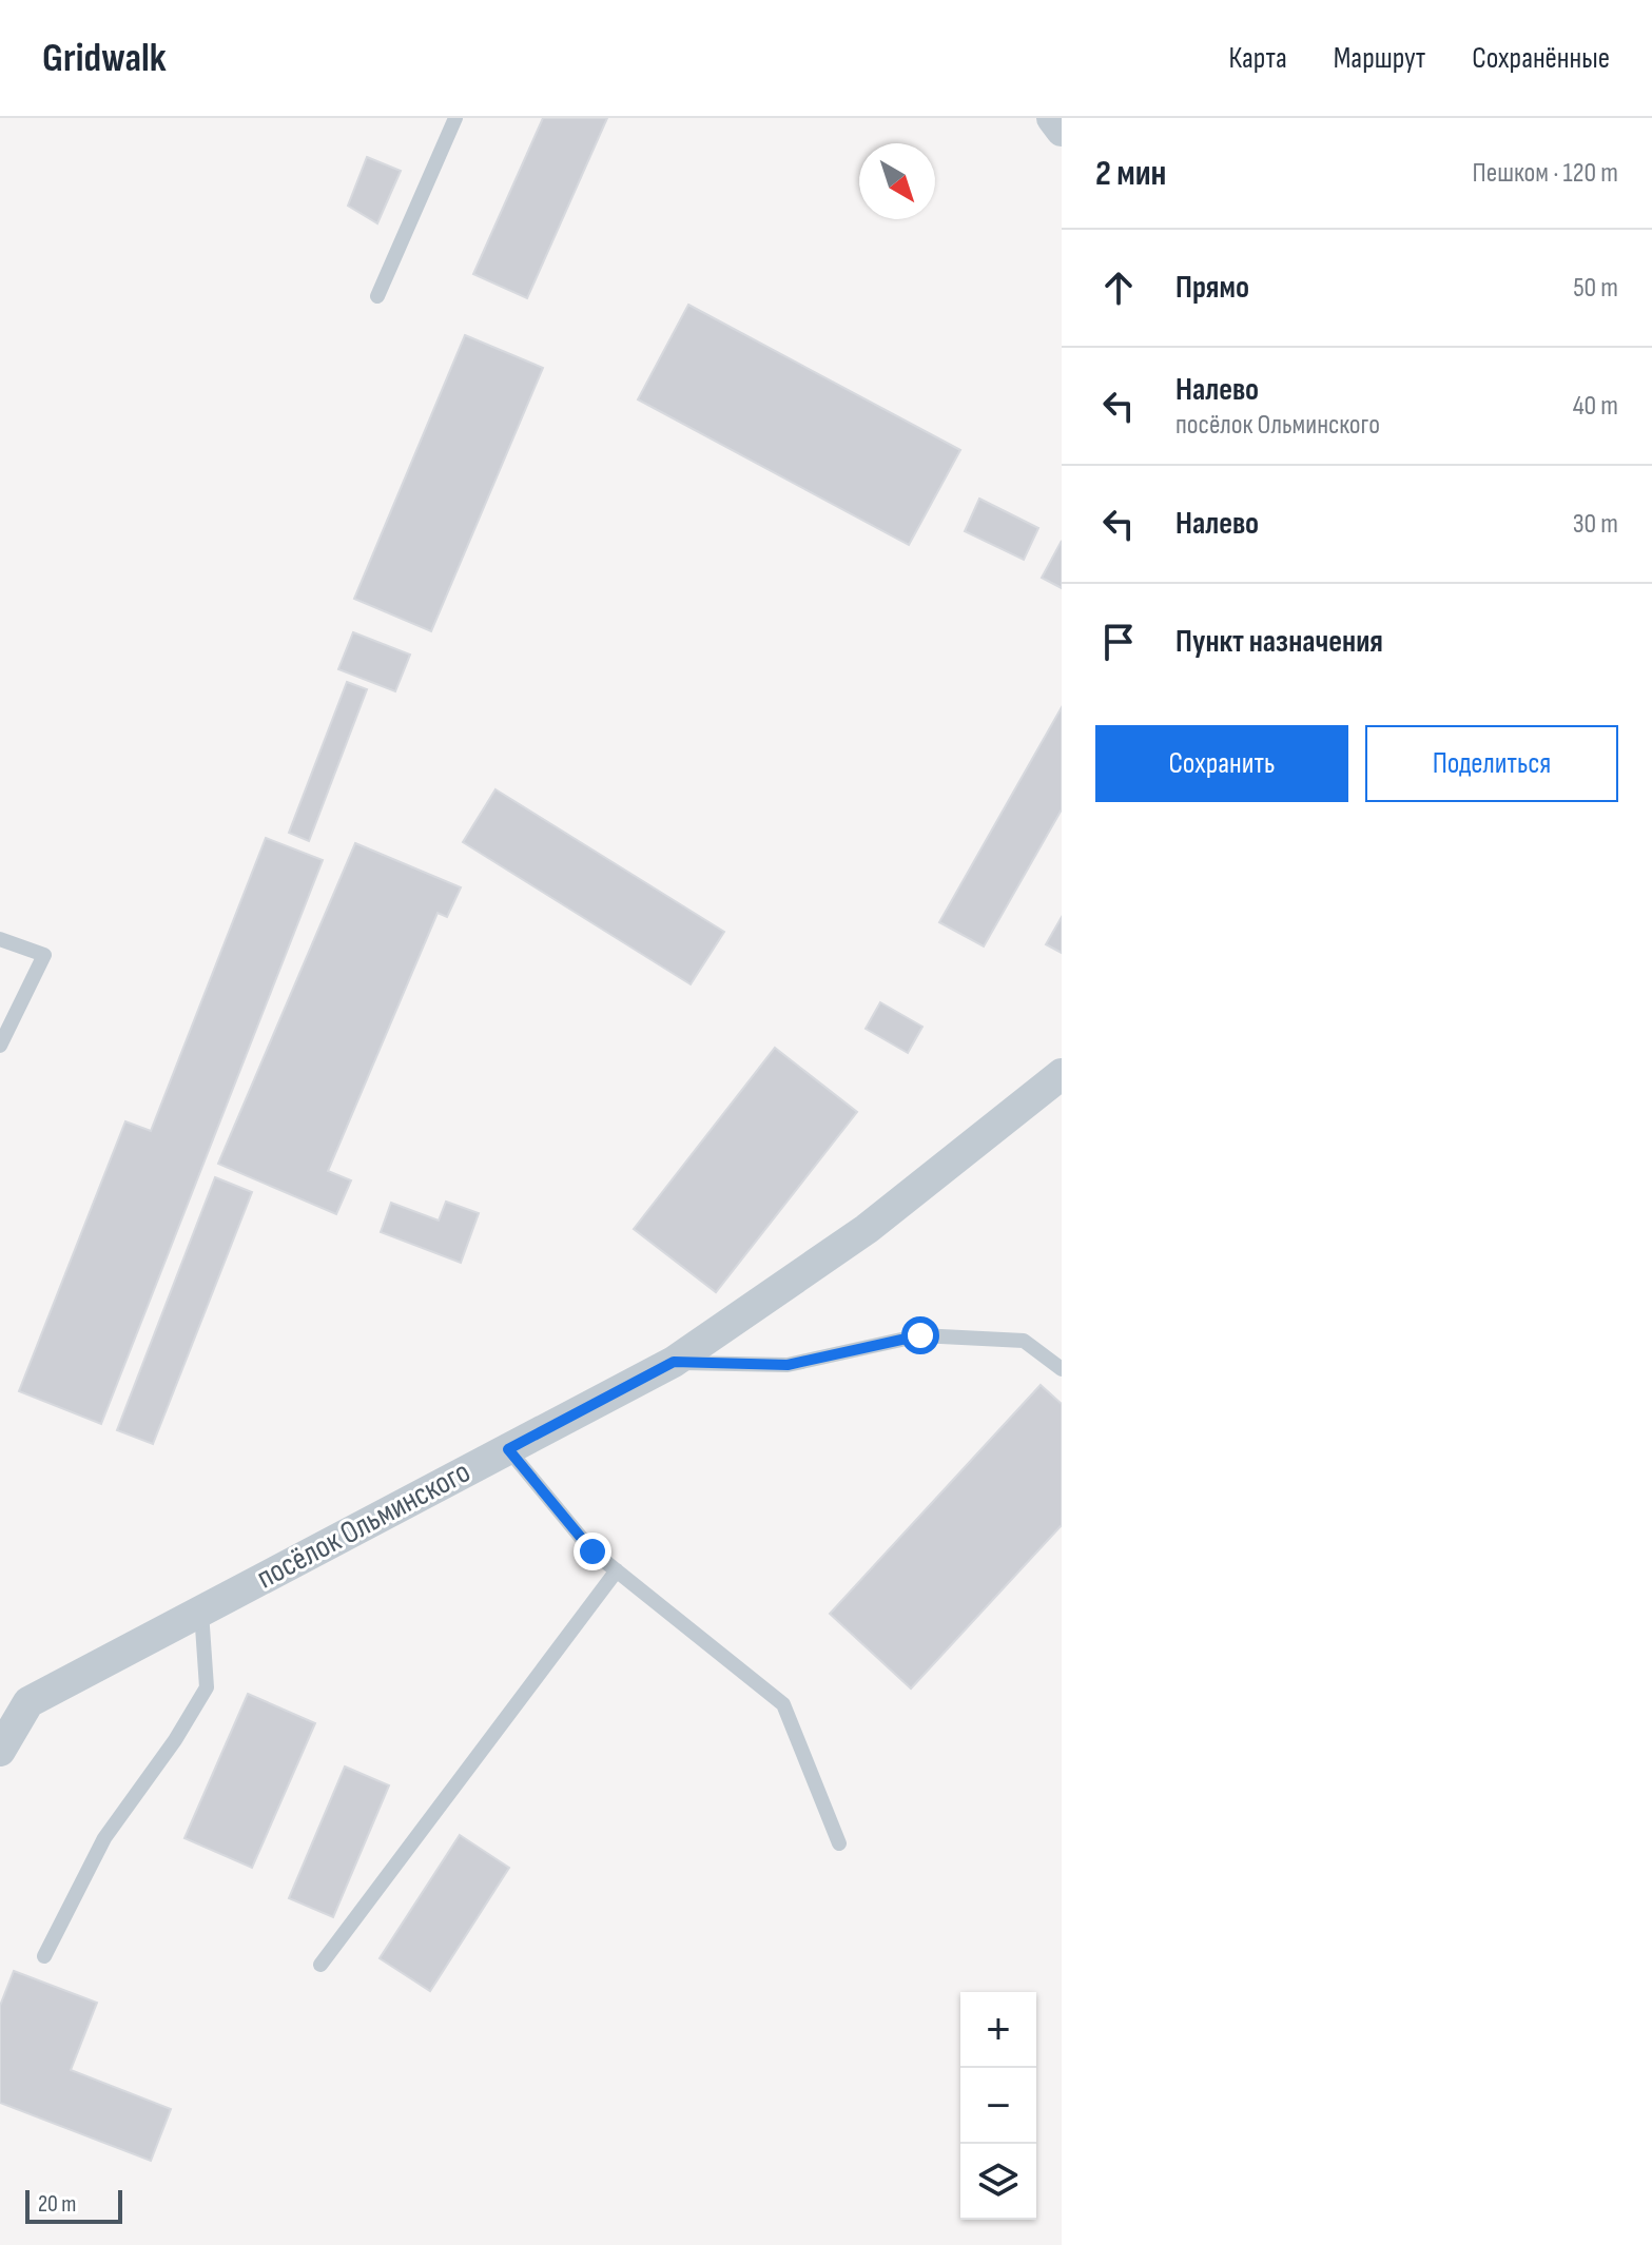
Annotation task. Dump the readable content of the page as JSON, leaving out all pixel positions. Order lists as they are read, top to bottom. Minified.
{"streets":{"street":["посёлок Ольминского"]},"scale_bar":"20 m","north":"bottom right","page":{"header":"Gridwalk","nav":["Карта","Маршрут","Сохранённые"],"heading":["2 мин","Пешком · 120 m"],"list":[["Прямо","50 m"],["Налево","посёлок Ольминского","40 m"],["Налево","30 m"],"Пункт назначения"],"buttons":["Сохранить","Поделиться"],"map_buttons":["+","−"],"scale":"20 m"}}
